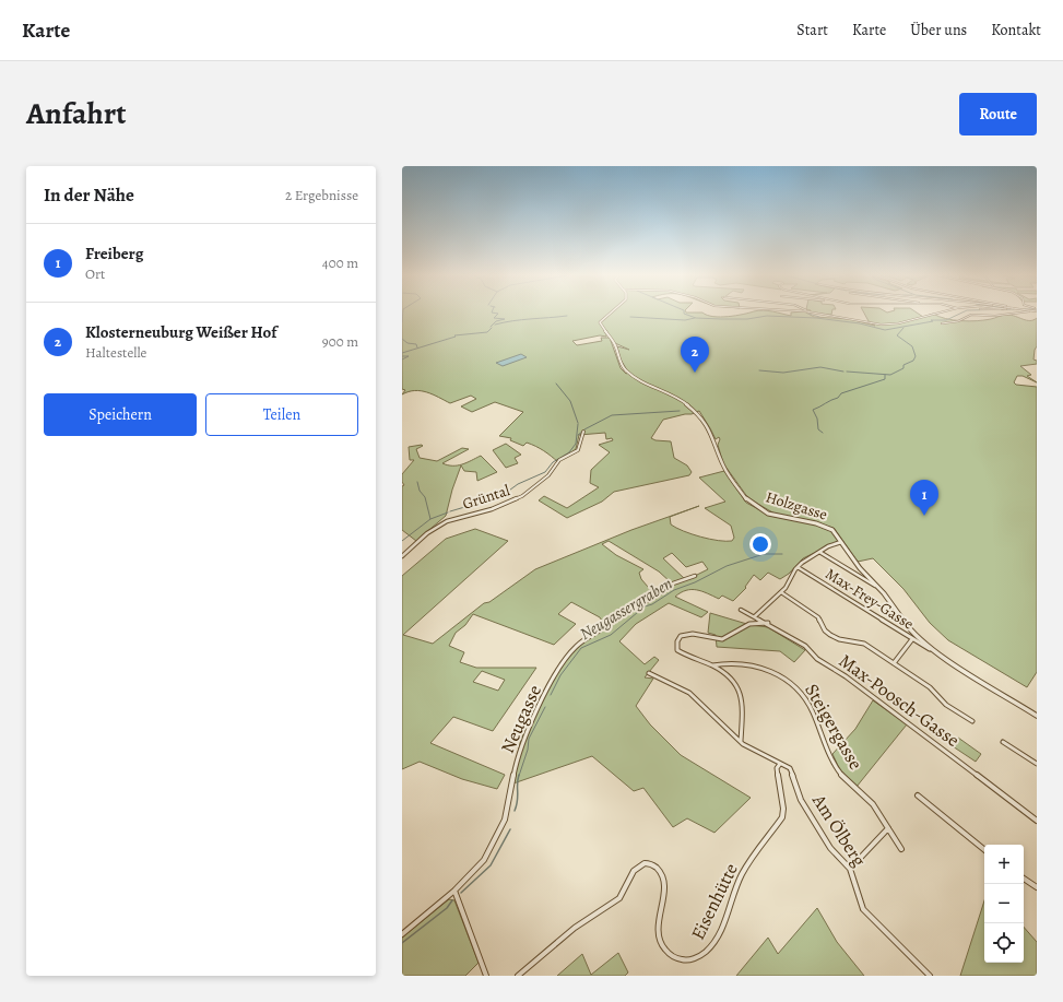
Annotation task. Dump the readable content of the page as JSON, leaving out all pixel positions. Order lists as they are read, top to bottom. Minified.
{"streets":{"street":["Grüntal","Holzgasse","Max-Frey-Gasse","Max-Poosch-Gasse","Neugasse","Steigergasse","Am Ölberg","Eisenhütte"]},"crossings":[["Holzgasse","Max-Frey-Gasse"],["Am Ölberg","Eisenhütte"]],"water":["Neugassergraben"],"page":{"header":"Karte","nav":["Start","Karte","Über uns","Kontakt"],"title":"Anfahrt","buttons":["Route",["Speichern","Teilen"]],"heading":["In der Nähe","2 Ergebnisse"],"list":[{"mark":"1","name":"Freiberg","note":"Ort","value":"400 m"},{"mark":"2","name":"Klosterneuburg Weißer Hof","note":"Haltestelle","value":"900 m"}],"pins":["2","1"],"map_buttons":["+","−"]}}
